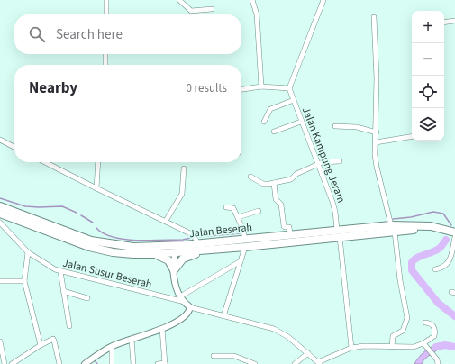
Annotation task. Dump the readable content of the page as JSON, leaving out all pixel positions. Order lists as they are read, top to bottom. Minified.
{"streets":{"highway":["Jalan Beserah"],"street":["Jalan Kampung Jeram","Jalan Susur Beserah"]},"crossings":[["Jalan Kampung Jeram","Jalan Beserah"]],"page":{"map_buttons":["+","−"],"search":"Search here","heading":["Nearby","0 results"]}}
